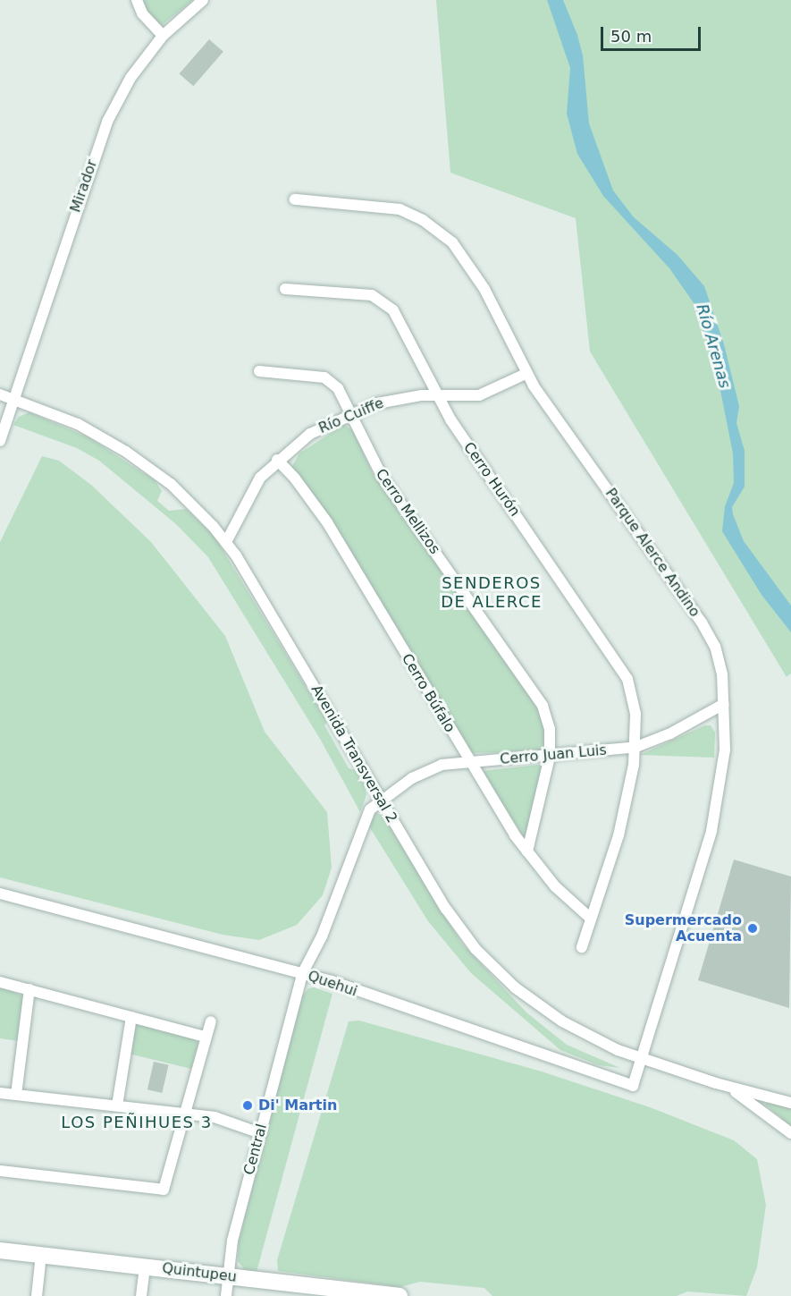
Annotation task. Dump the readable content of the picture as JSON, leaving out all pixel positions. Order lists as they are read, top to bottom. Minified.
{"streets":{"street":["Mirador","Río Cuiffe","Cerro Hurón","Cerro Mellizos","Parque Alerce Andino","Cerro Búfalo","Avenida Transversal 2","Cerro Juan Luis","Quehui","Central","Quintupeu"]},"crossings":[["Mirador","Avenida Transversal 2"],["Río Cuiffe","Cerro Hurón"],["Río Cuiffe","Cerro Mellizos"],["Río Cuiffe","Parque Alerce Andino"],["Río Cuiffe","Cerro Búfalo"],["Río Cuiffe","Avenida Transversal 2"],["Cerro Hurón","Cerro Búfalo"],["Cerro Hurón","Cerro Juan Luis"],["Cerro Mellizos","Cerro Búfalo"],["Cerro Mellizos","Cerro Juan Luis"],["Parque Alerce Andino","Avenida Transversal 2"],["Parque Alerce Andino","Cerro Juan Luis"],["Parque Alerce Andino","Quehui"],["Cerro Búfalo","Cerro Juan Luis"],["Avenida Transversal 2","Cerro Juan Luis"],["Avenida Transversal 2","Quehui"],["Avenida Transversal 2","Central"],["Cerro Juan Luis","Central"],["Quehui","Central"],["Central","Quintupeu"]],"districts":["SENDEROS DE ALERCE","LOS PEÑIHUES 3"],"water":["Río Arenas"],"places":["Supermercado Acuenta","Di' Martin"],"scale_bar":"50 m"}
